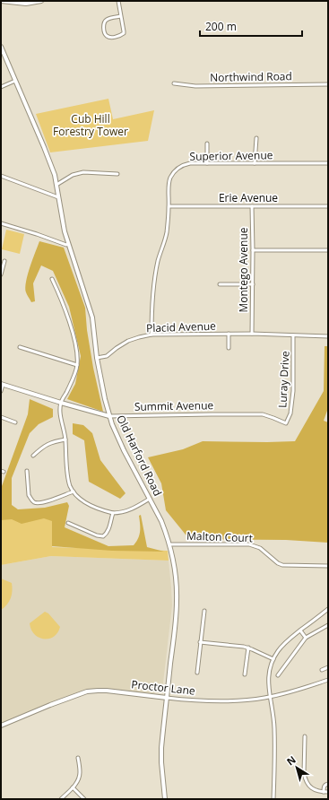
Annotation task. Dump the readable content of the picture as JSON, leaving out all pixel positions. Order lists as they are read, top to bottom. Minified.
{"streets":{"street":["Northwind Road","Superior Avenue","Erie Avenue","Montego Avenue","Placid Avenue","Luray Drive","Summit Avenue","Old Harford Road","Malton Court","Proctor Lane"]},"crossings":[["Superior Avenue","Erie Avenue"],["Superior Avenue","Placid Avenue"],["Erie Avenue","Montego Avenue"],["Montego Avenue","Placid Avenue"],["Placid Avenue","Luray Drive"],["Placid Avenue","Old Harford Road"],["Luray Drive","Summit Avenue"],["Summit Avenue","Old Harford Road"],["Old Harford Road","Malton Court"],["Old Harford Road","Proctor Lane"]],"parks":["Cub Hill Forestry Tower"],"scale_bar":"200 m","north":"top left"}
